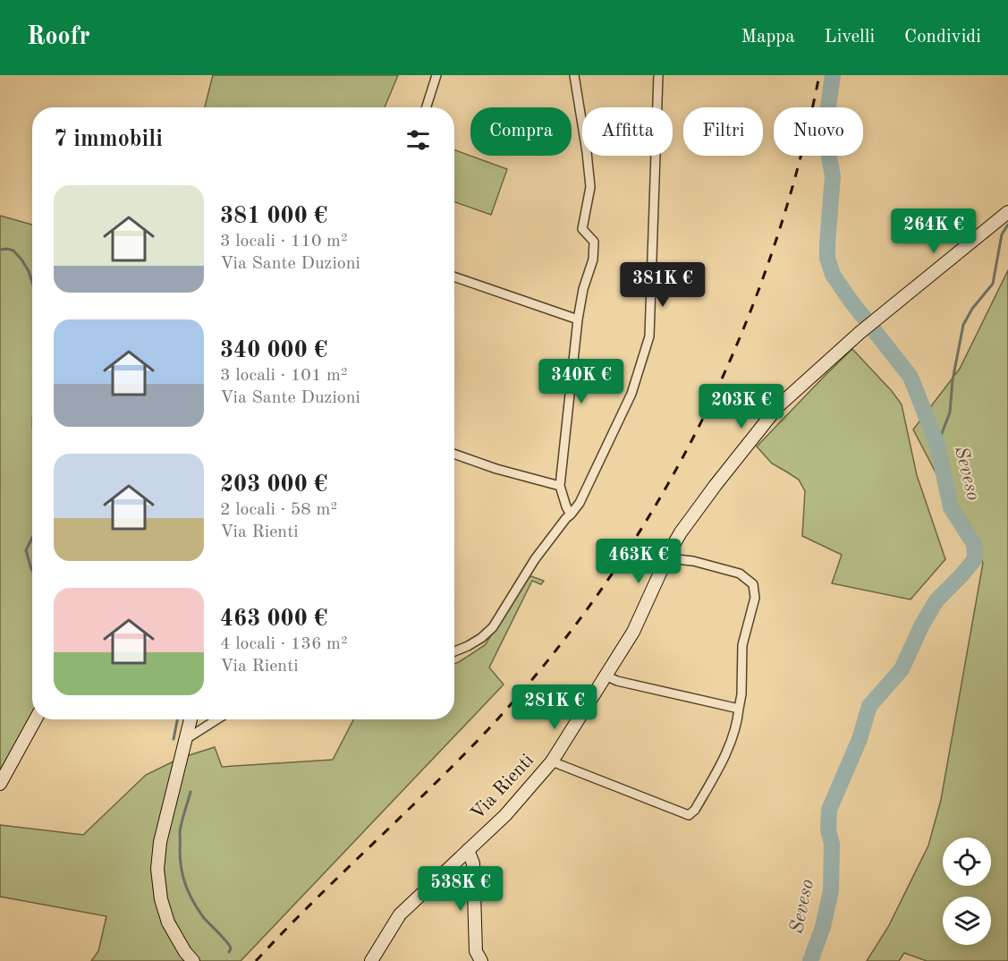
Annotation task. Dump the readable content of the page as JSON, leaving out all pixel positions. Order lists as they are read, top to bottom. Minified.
{"streets":{"main road":["Via Rienti"]},"water":["Seveso"],"page":{"header":"Roofr","nav":["Mappa","Livelli","Condividi"],"chip":["Compra","Affitta","Filtri","Nuovo"],"heading":"7 immobili","list":[{"name":"381 000 €","note":"3 locali · 110 m² · Via Sante Duzioni"},{"name":"340 000 €","note":"3 locali · 101 m² · Via Sante Duzioni"},{"name":"203 000 €","note":"2 locali · 58 m² · Via Rienti"},{"name":"463 000 €","note":"4 locali · 136 m² · Via Rienti"}],"price":["264K €","381K €","340K €","203K €","463K €","281K €","538K €"]}}
